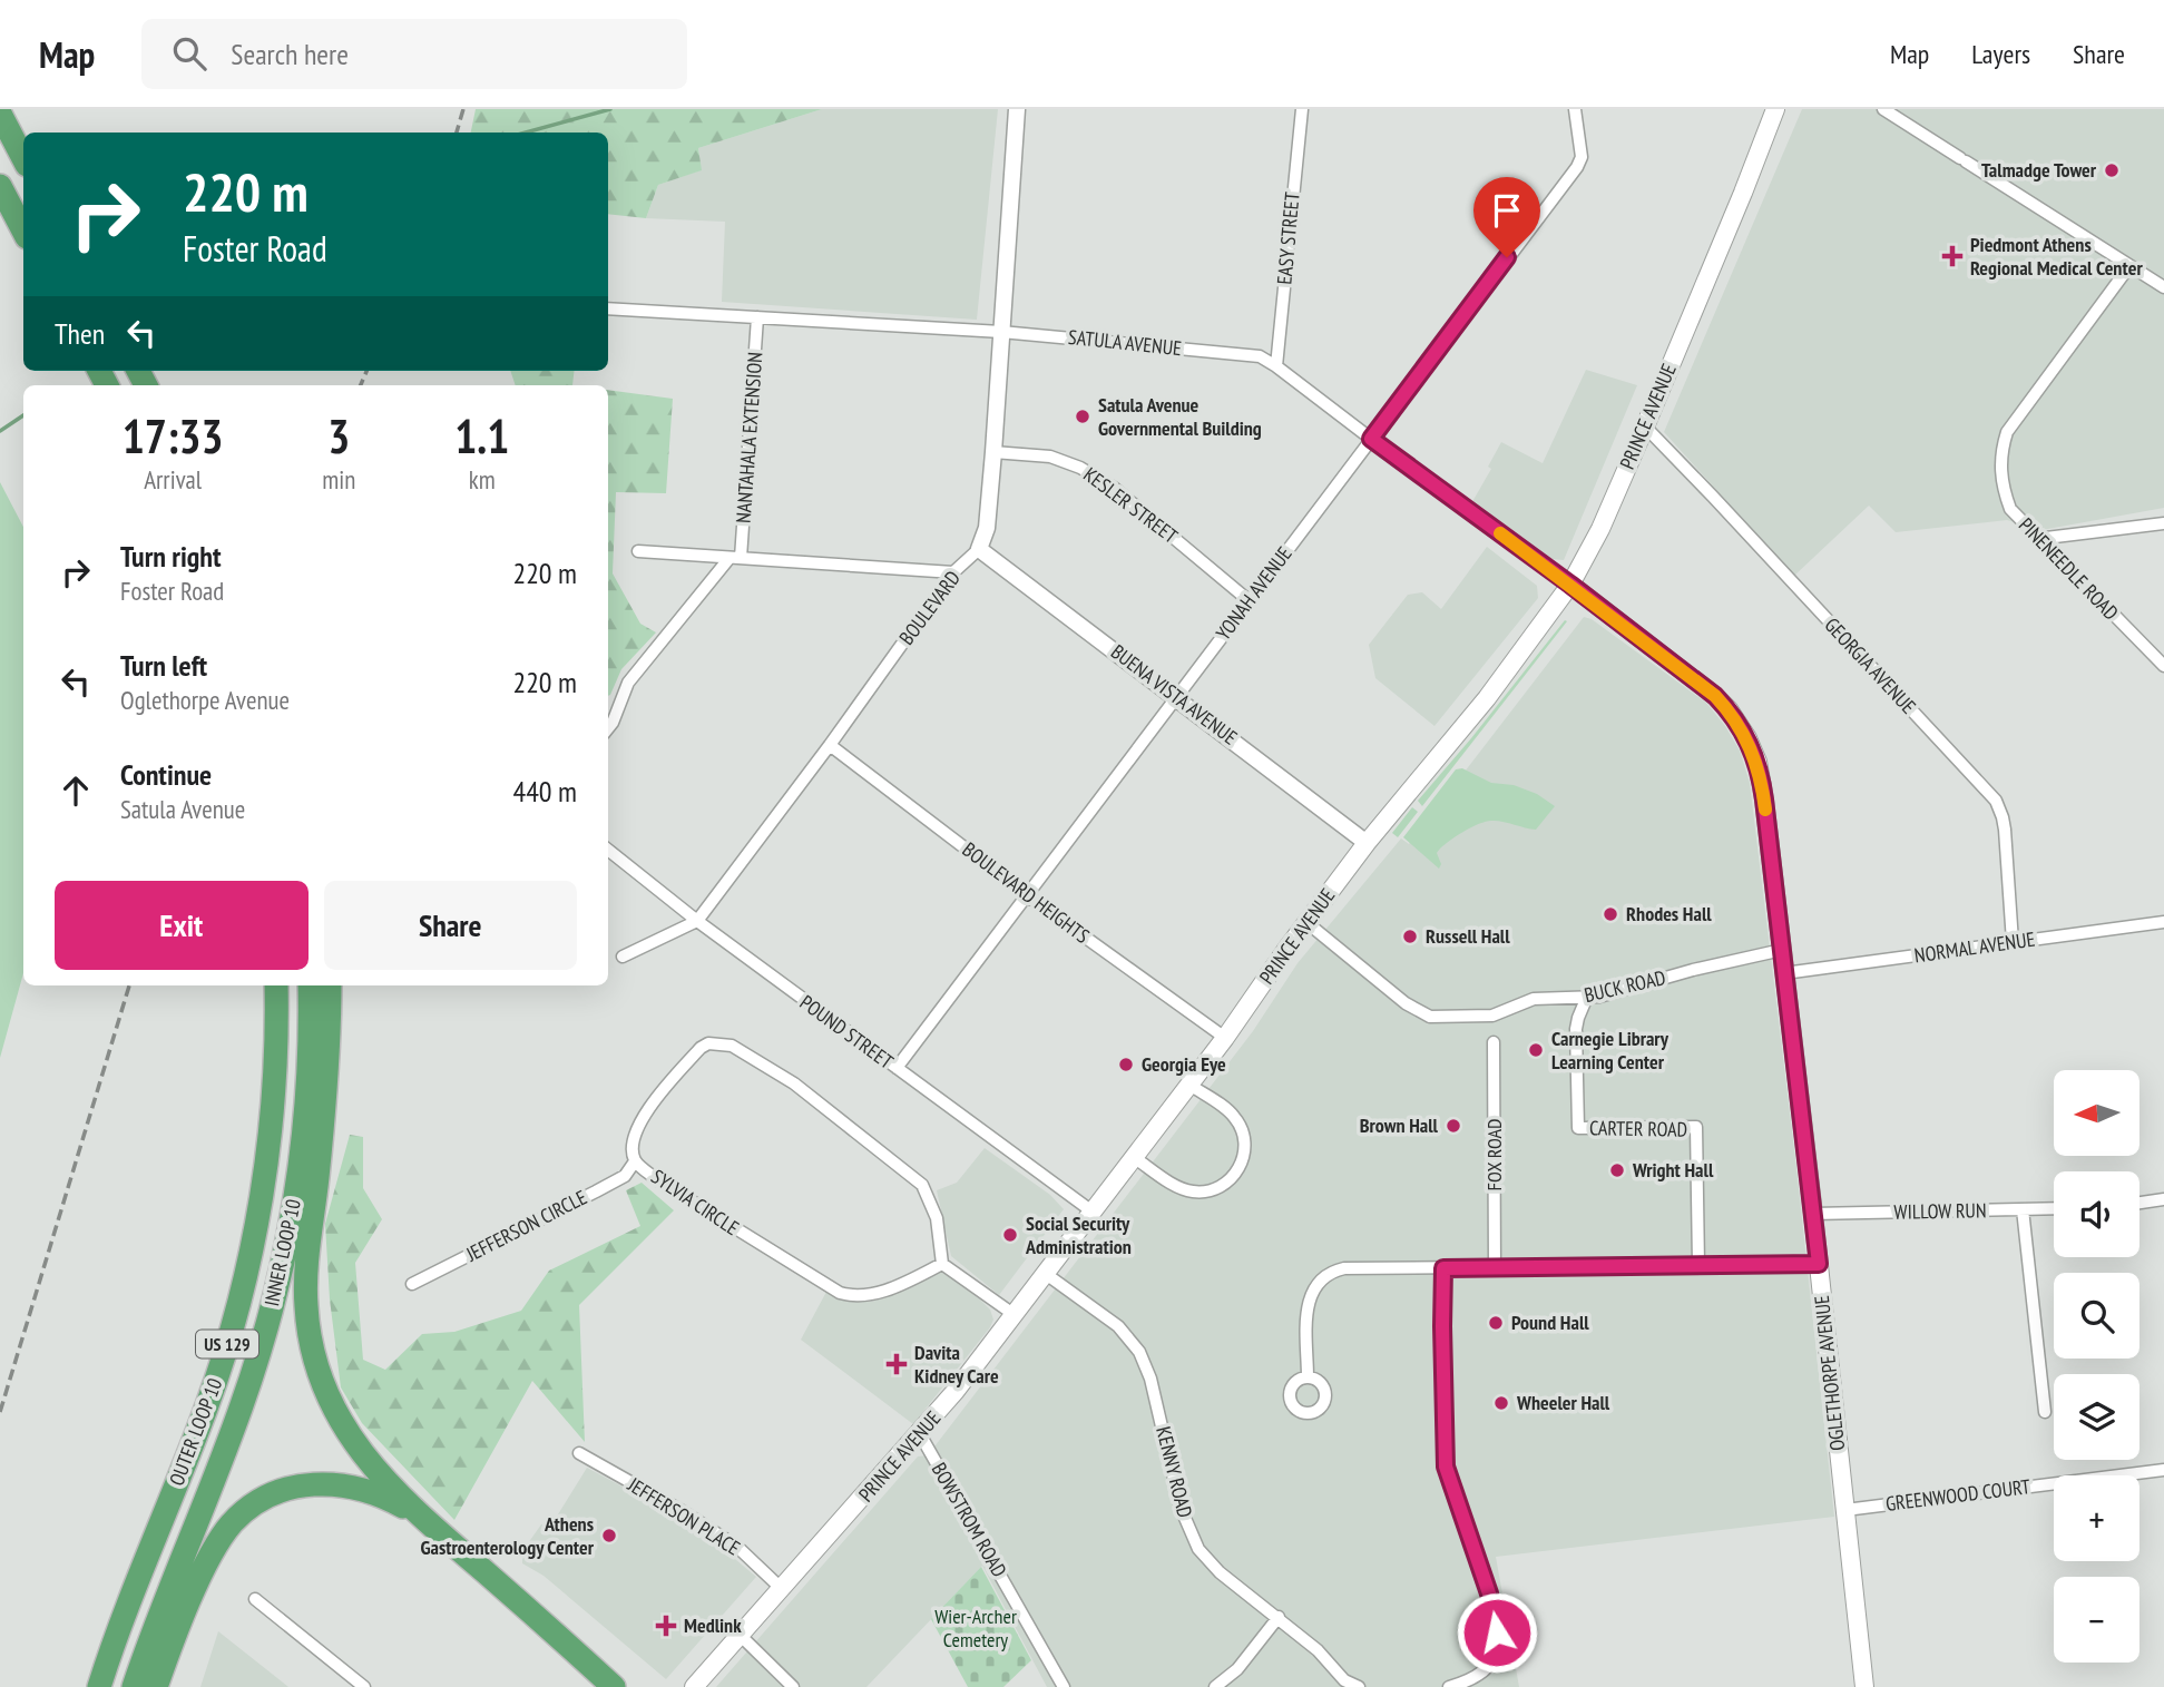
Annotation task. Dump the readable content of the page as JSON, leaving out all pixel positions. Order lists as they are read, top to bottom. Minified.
{"streets":{"highway":["INNER LOOP 10","US 129","OUTER LOOP 10"],"main road":["PRINCE AVENUE","OGLETHORPE AVENUE"],"street":["EASY STREET","SATULA AVENUE","NANTAHALA EXTENSION","KESLER STREET","PINENEEDLE ROAD","YONAH AVENUE","BOULEVARD","GEORGIA AVENUE","BUENA VISTA AVENUE","BOULEVARD HEIGHTS","NORMAL AVENUE","BUCK ROAD","POUND STREET","CARTER ROAD","FOX ROAD","SYLVIA CIRCLE","WILLOW RUN","JEFFERSON CIRCLE","KENNY ROAD","GREENWOOD COURT","JEFFERSON PLACE","BOWSTROM ROAD"]},"crossings":[["EASY STREET","SATULA AVENUE"],["SATULA AVENUE","PRINCE AVENUE"],["SATULA AVENUE","NANTAHALA EXTENSION"],["SATULA AVENUE","YONAH AVENUE"],["SATULA AVENUE","OGLETHORPE AVENUE"],["PRINCE AVENUE","GEORGIA AVENUE"],["PRINCE AVENUE","BUENA VISTA AVENUE"],["PRINCE AVENUE","BOULEVARD HEIGHTS"],["PRINCE AVENUE","BUCK ROAD"],["PRINCE AVENUE","POUND STREET"],["PRINCE AVENUE","OGLETHORPE AVENUE"],["PRINCE AVENUE","KENNY ROAD"],["PRINCE AVENUE","JEFFERSON PLACE"],["PRINCE AVENUE","BOWSTROM ROAD"],["KESLER STREET","YONAH AVENUE"],["YONAH AVENUE","BUENA VISTA AVENUE"],["YONAH AVENUE","BOULEVARD HEIGHTS"],["YONAH AVENUE","POUND STREET"],["BOULEVARD","BUENA VISTA AVENUE"],["BOULEVARD","BOULEVARD HEIGHTS"],["BOULEVARD","POUND STREET"],["GEORGIA AVENUE","NORMAL AVENUE"],["NORMAL AVENUE","OGLETHORPE AVENUE"],["BUCK ROAD","CARTER ROAD"],["BUCK ROAD","OGLETHORPE AVENUE"],["SYLVIA CIRCLE","JEFFERSON CIRCLE"],["WILLOW RUN","OGLETHORPE AVENUE"],["OGLETHORPE AVENUE","GREENWOOD COURT"]],"parks":["Wier-Archer Cemetery"],"places":{"other":["Talmadge Tower","Satula Avenue Governmental Building","Rhodes Hall","Russell Hall","Carnegie Library Learning Center","Georgia Eye","Brown Hall","Wright Hall","Social Security Administration","Pound Hall","Wheeler Hall","Athens Gastroenterology Center"],"health":["Piedmont Athens Regional Medical Center","Davita Kidney Care","Medlink"]},"north":"left","page":{"header":"Map","search":"Search here","nav":["Map","Layers","Share"],"turn":["220 m","Foster Road"],"then":"Then","eta":["17:33","Arrival","3","min","1.1","km"],"list":[{"name":"Turn right","note":"Foster Road","value":"220 m"},{"name":"Turn left","note":"Oglethorpe Avenue","value":"220 m"},{"name":"Continue","note":"Satula Avenue","value":"440 m"}],"buttons":["Exit","Share"],"map_buttons":["+","−"]}}
